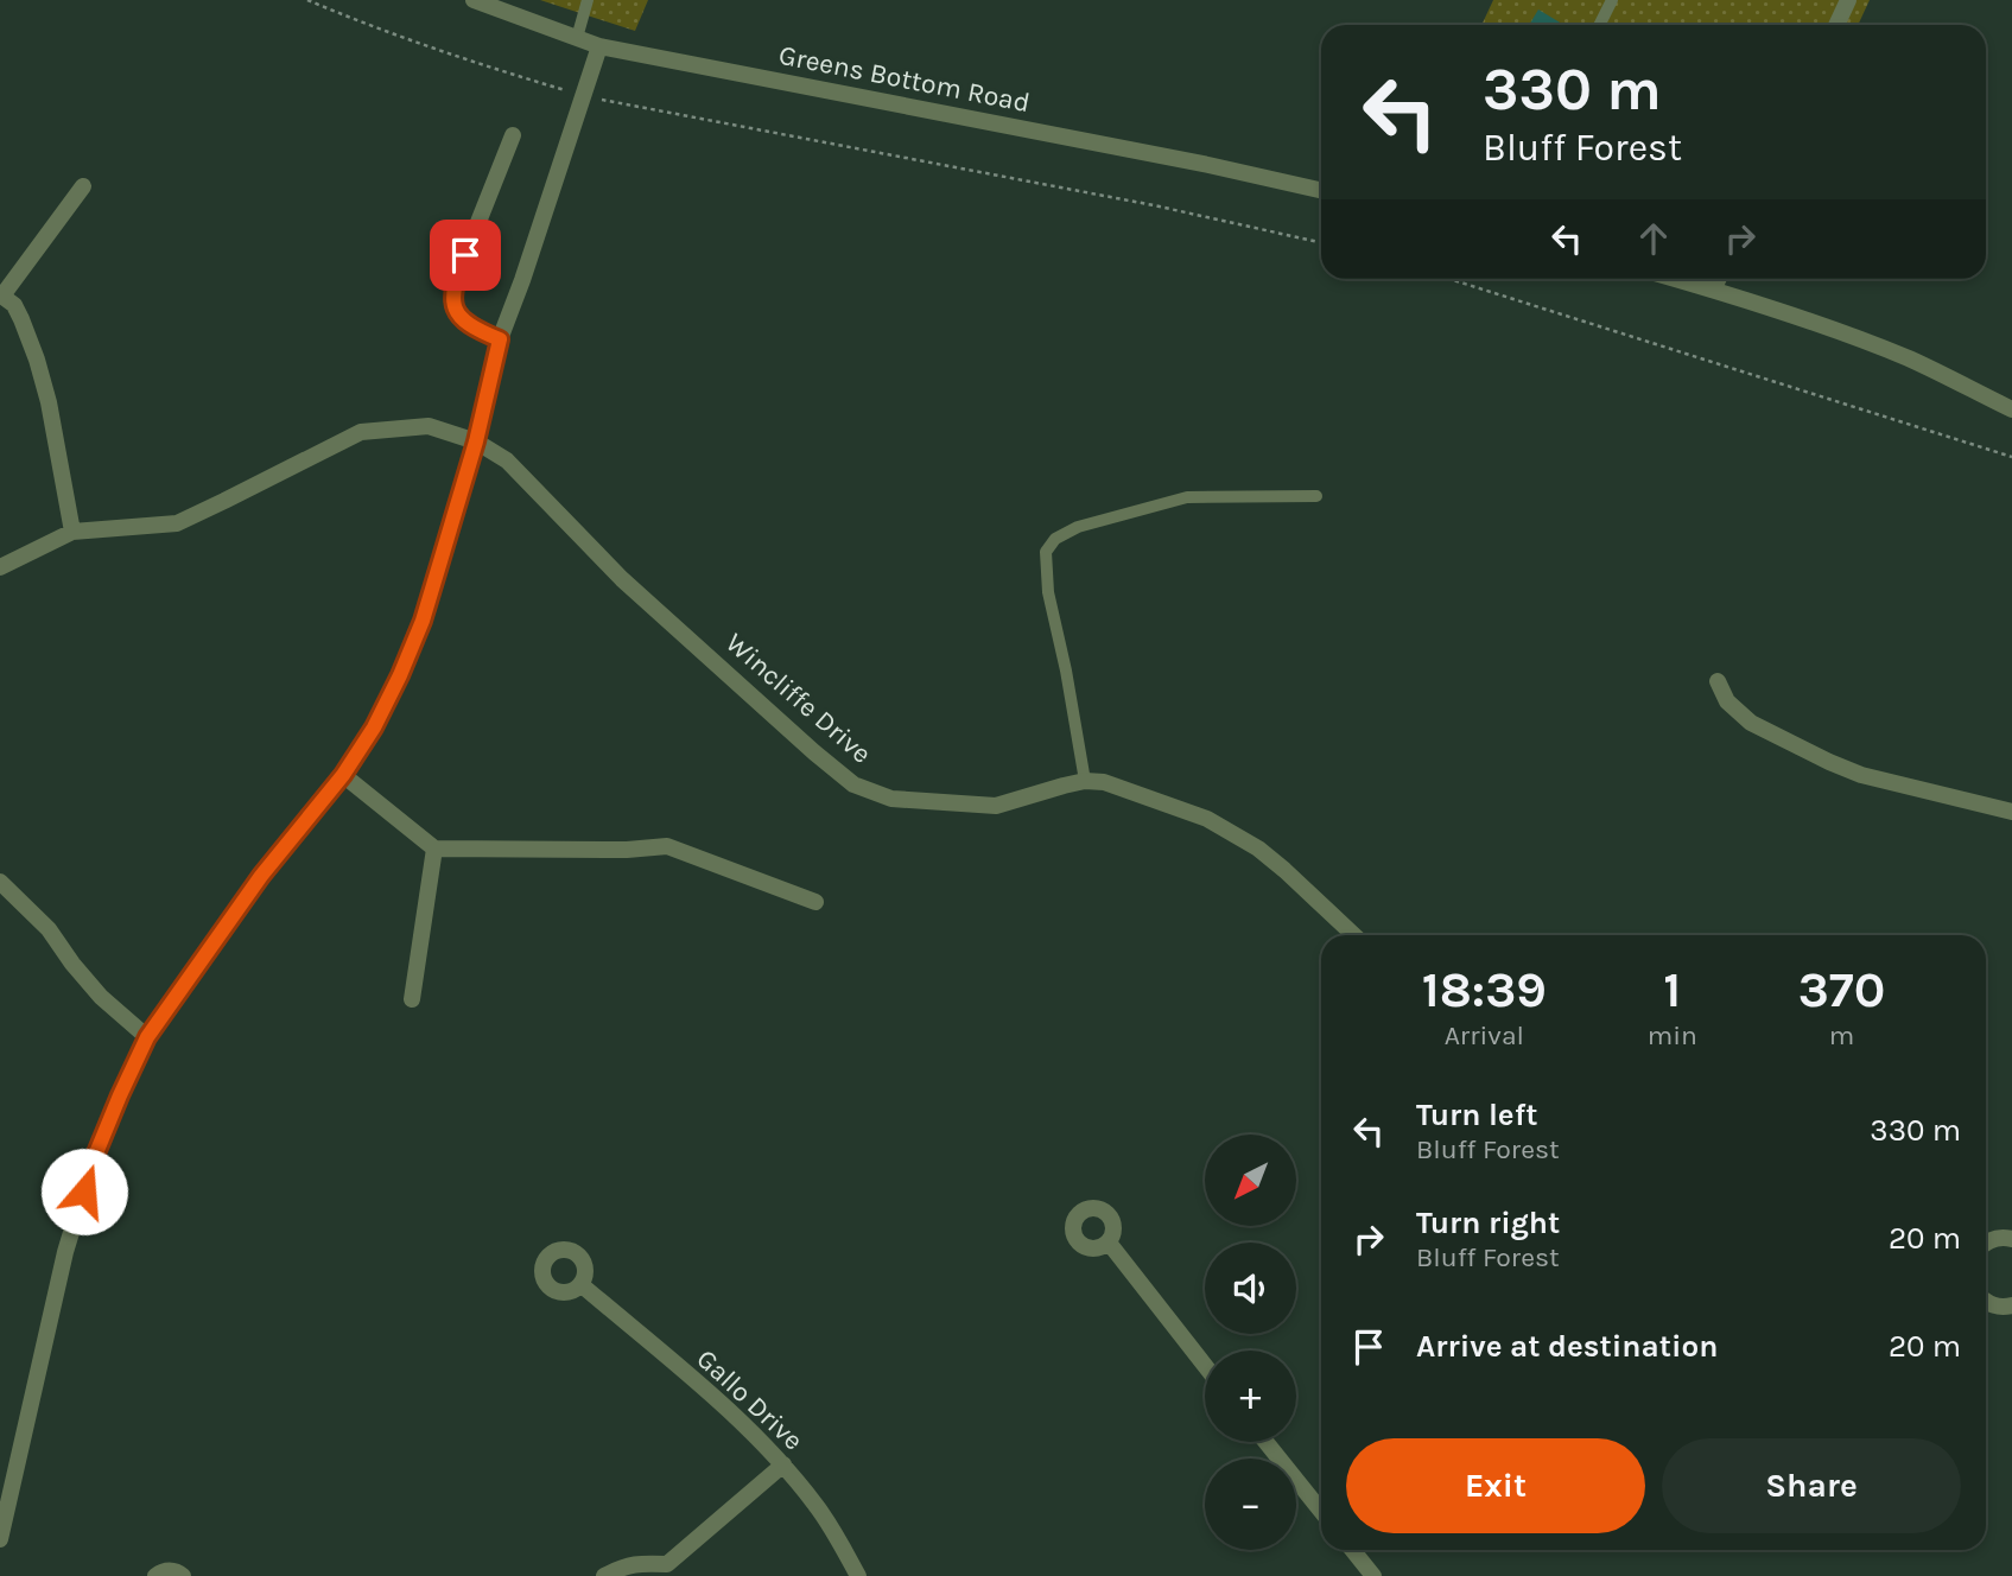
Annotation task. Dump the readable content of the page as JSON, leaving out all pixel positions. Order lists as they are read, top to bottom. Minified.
{"streets":{"street":["Greens Bottom Road","Wincliffe Drive","Gallo Drive"]},"north":"bottom left","page":{"turn":["330 m","Bluff Forest"],"eta":["18:39","Arrival","1","min","370","m"],"list":[{"name":"Turn left","note":"Bluff Forest","value":"330 m"},{"name":"Turn right","note":"Bluff Forest","value":"20 m"},{"name":"Arrive at destination","value":"20 m"}],"map_buttons":["+","−"],"buttons":["Exit","Share"]}}
